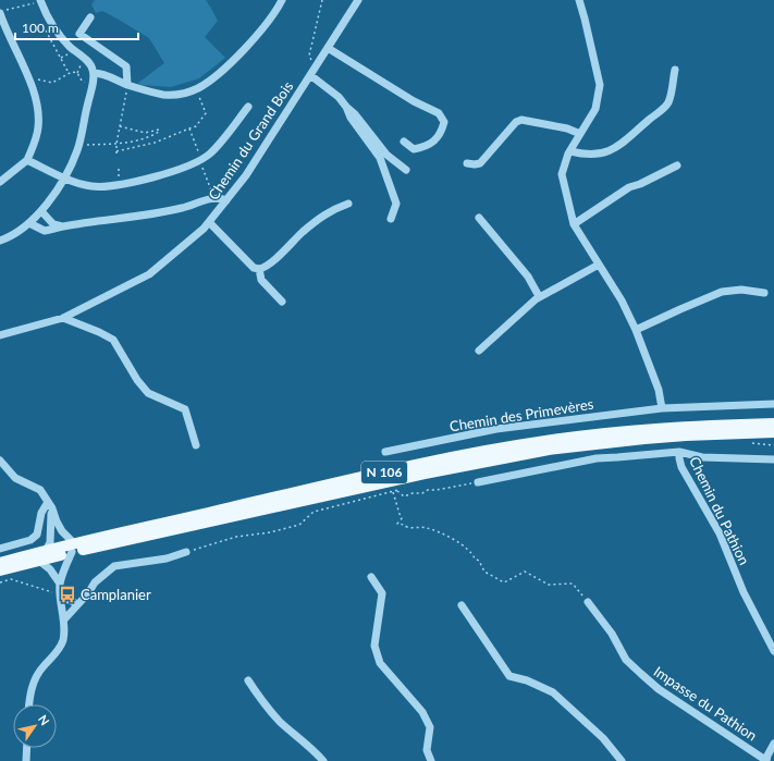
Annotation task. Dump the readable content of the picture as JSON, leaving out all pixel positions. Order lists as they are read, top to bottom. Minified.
{"streets":{"main road":["N 106"],"street":["Chemin du Grand Bois","Chemin des Primevères","Chemin du Pathion","Impasse du Pathion"]},"places":{"bus stop":["Camplanier"]},"scale_bar":"100 m","north":"top right"}
